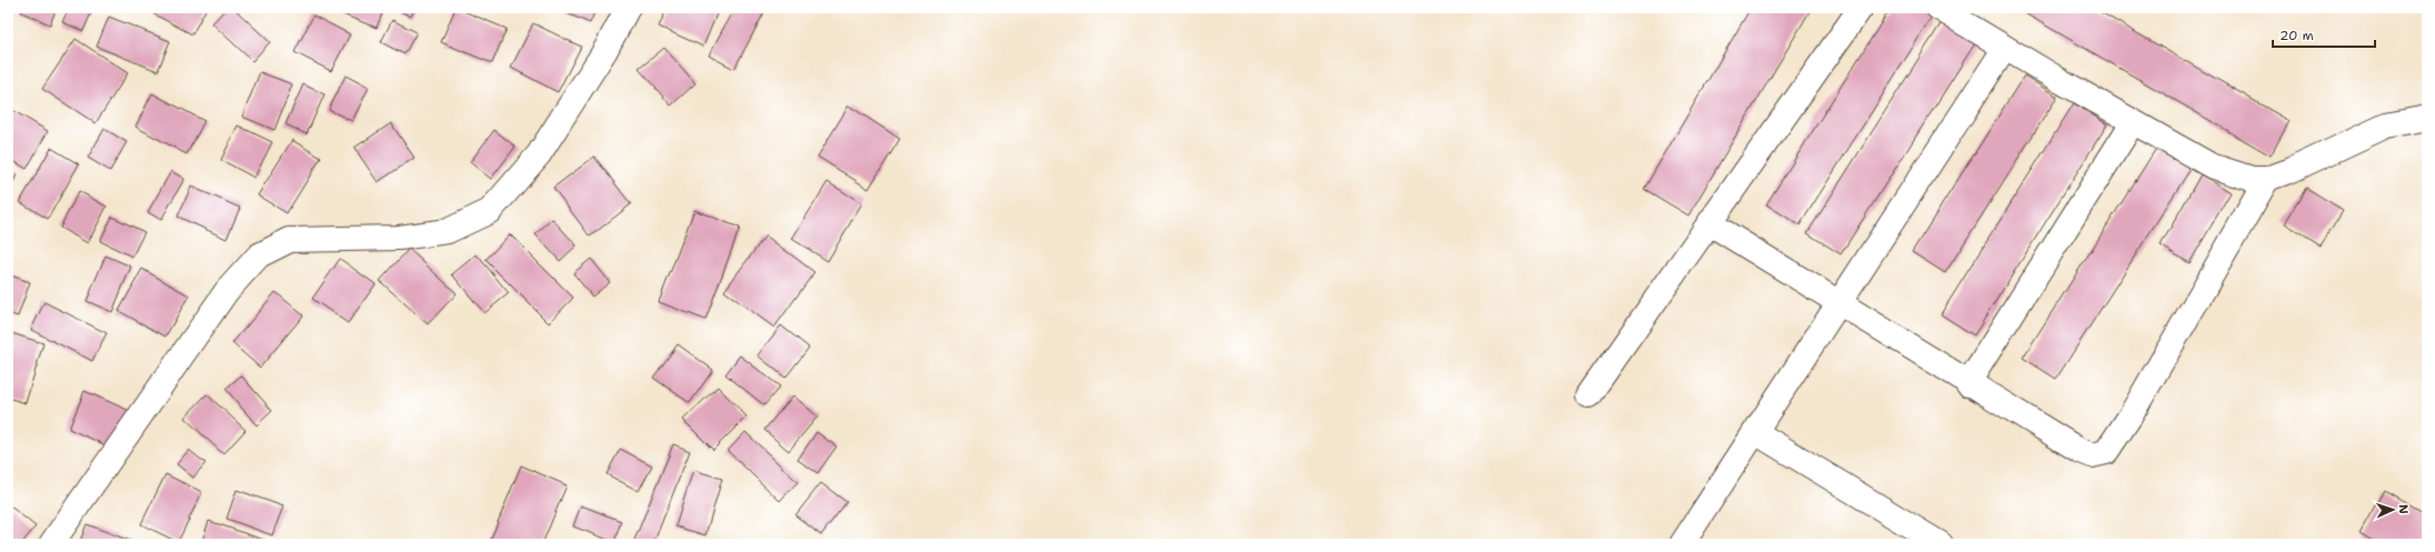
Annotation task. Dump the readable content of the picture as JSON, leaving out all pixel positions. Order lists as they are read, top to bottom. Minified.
{"scale_bar":"20 m","north":"right"}
